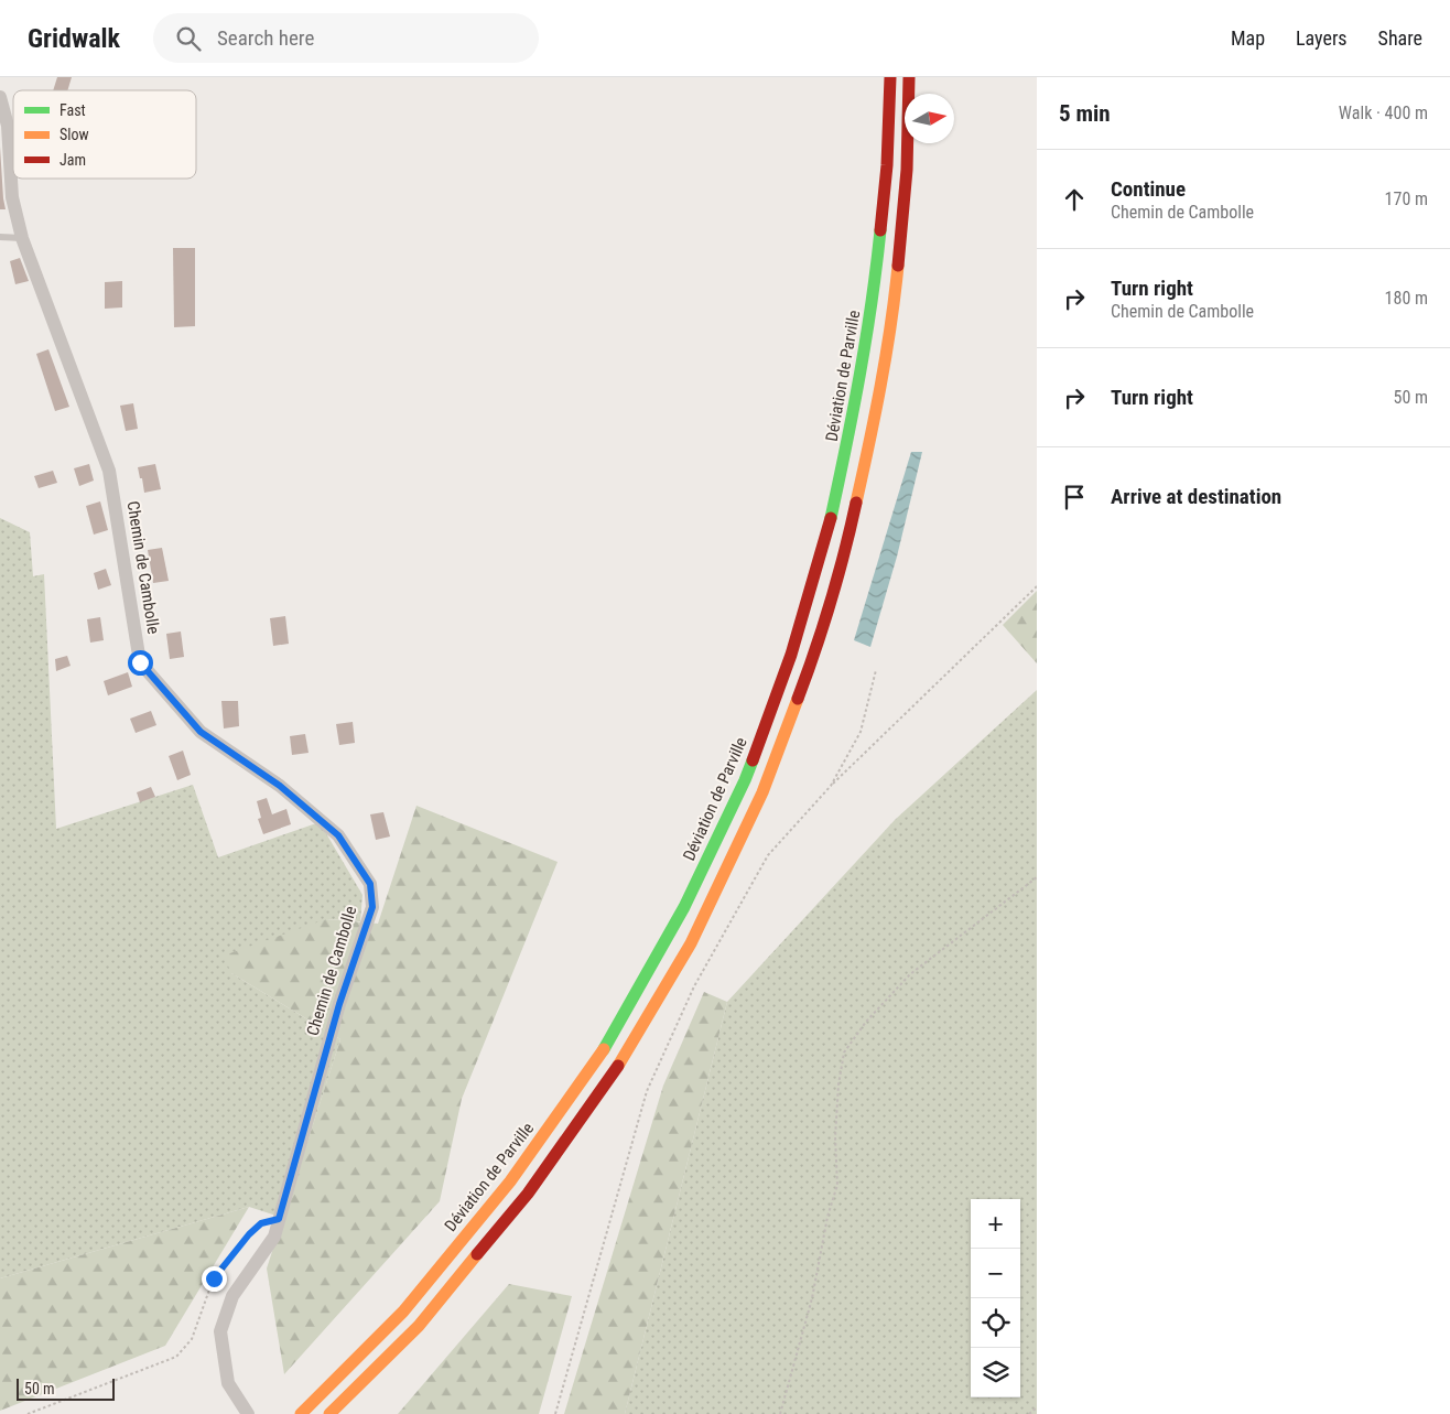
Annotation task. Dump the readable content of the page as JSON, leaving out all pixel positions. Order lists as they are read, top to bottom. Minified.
{"streets":{"highway":["Déviation de Parville"],"street":["Chemin de Cambolle"]},"legend":["Fast","Slow","Jam"],"scale_bar":"50 m","north":"right","page":{"header":"Gridwalk","search":"Search here","nav":["Map","Layers","Share"],"heading":["5 min","Walk · 400 m"],"list":[["Continue","Chemin de Cambolle","170 m"],["Turn right","Chemin de Cambolle","180 m"],["Turn right","50 m"],"Arrive at destination"],"map_buttons":["+","−"],"scale":"50 m"}}
